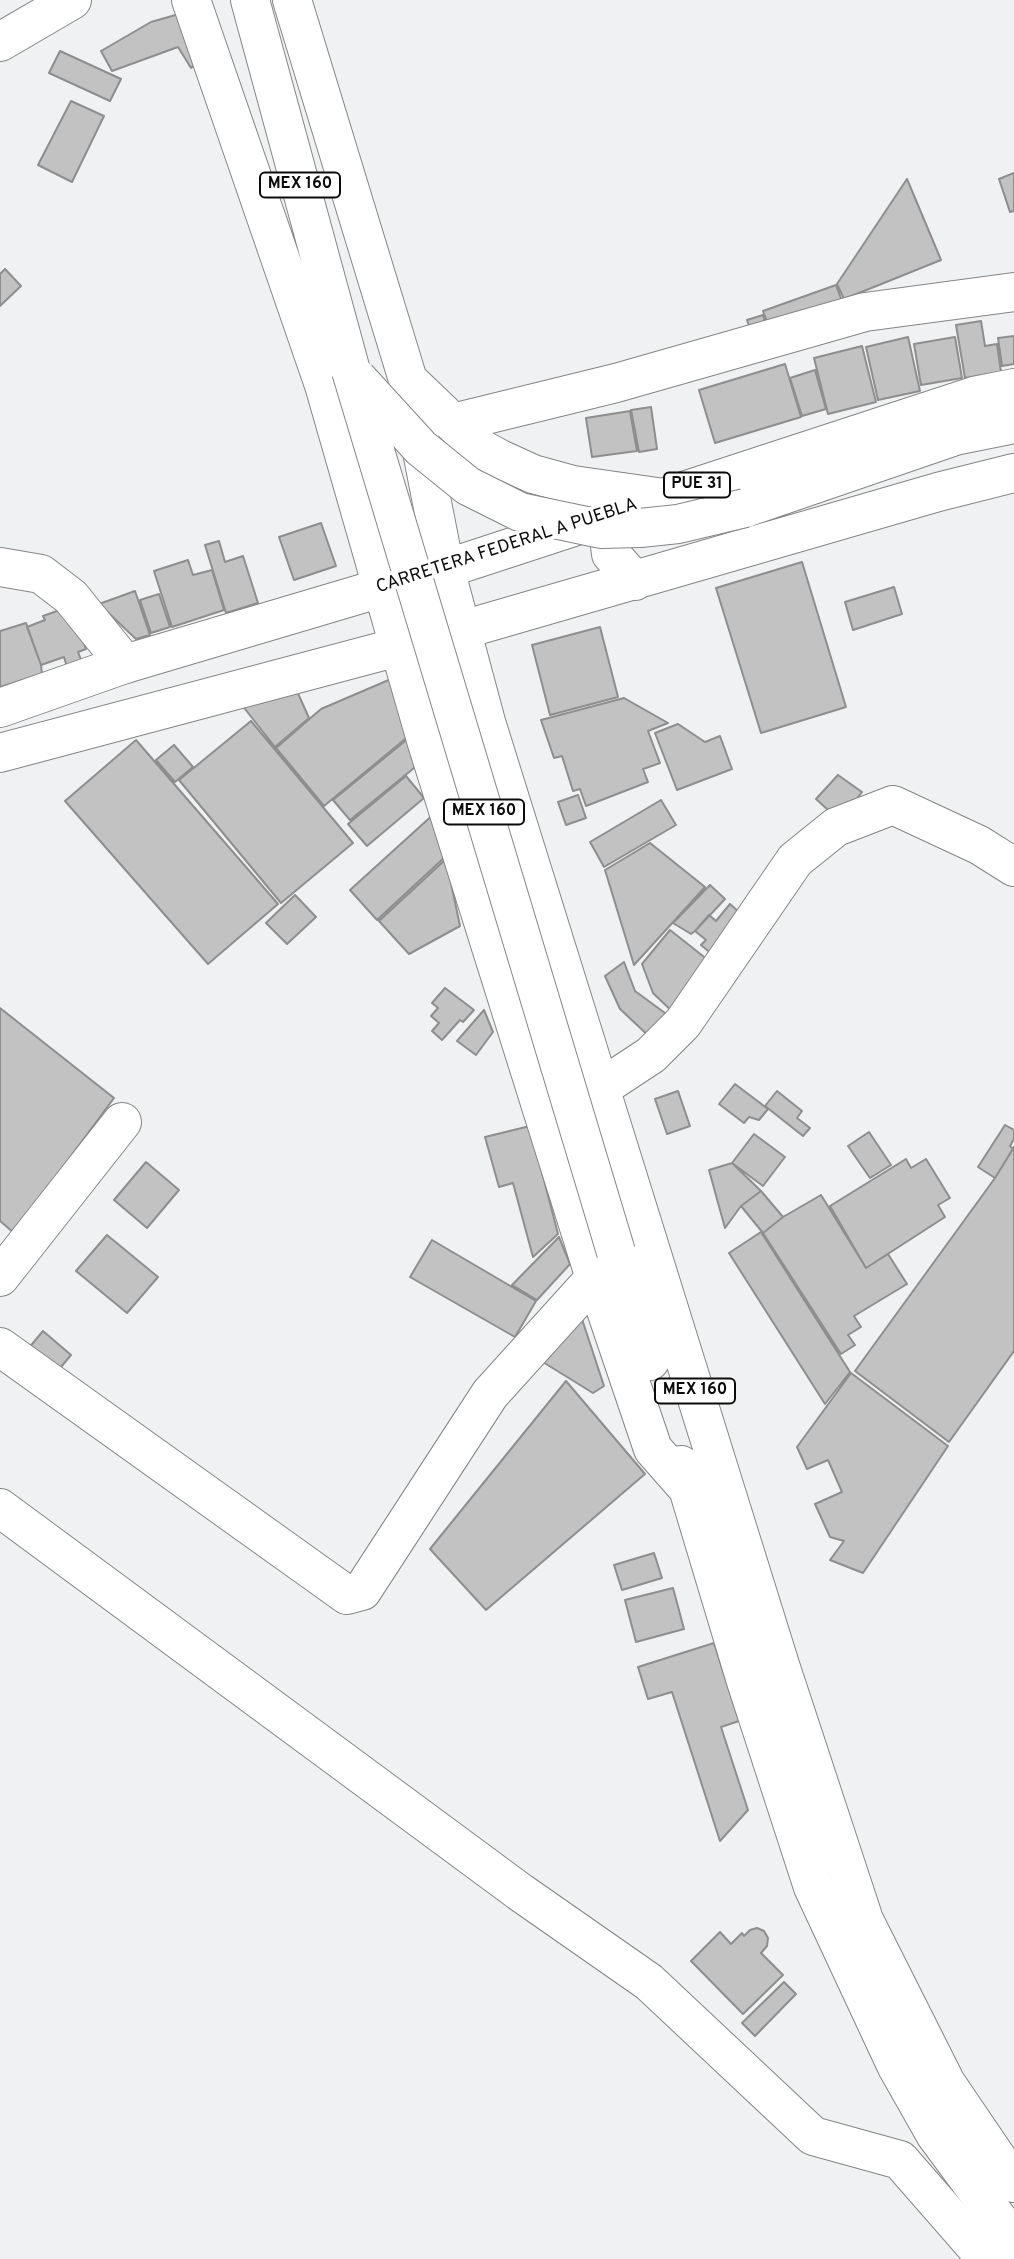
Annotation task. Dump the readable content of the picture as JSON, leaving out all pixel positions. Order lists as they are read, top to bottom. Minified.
{"streets":{"main road":["MEX 160","PUE 31","CARRETERA FEDERAL A PUEBLA"]},"crossings":[["MEX 160","CARRETERA FEDERAL A PUEBLA"]]}
